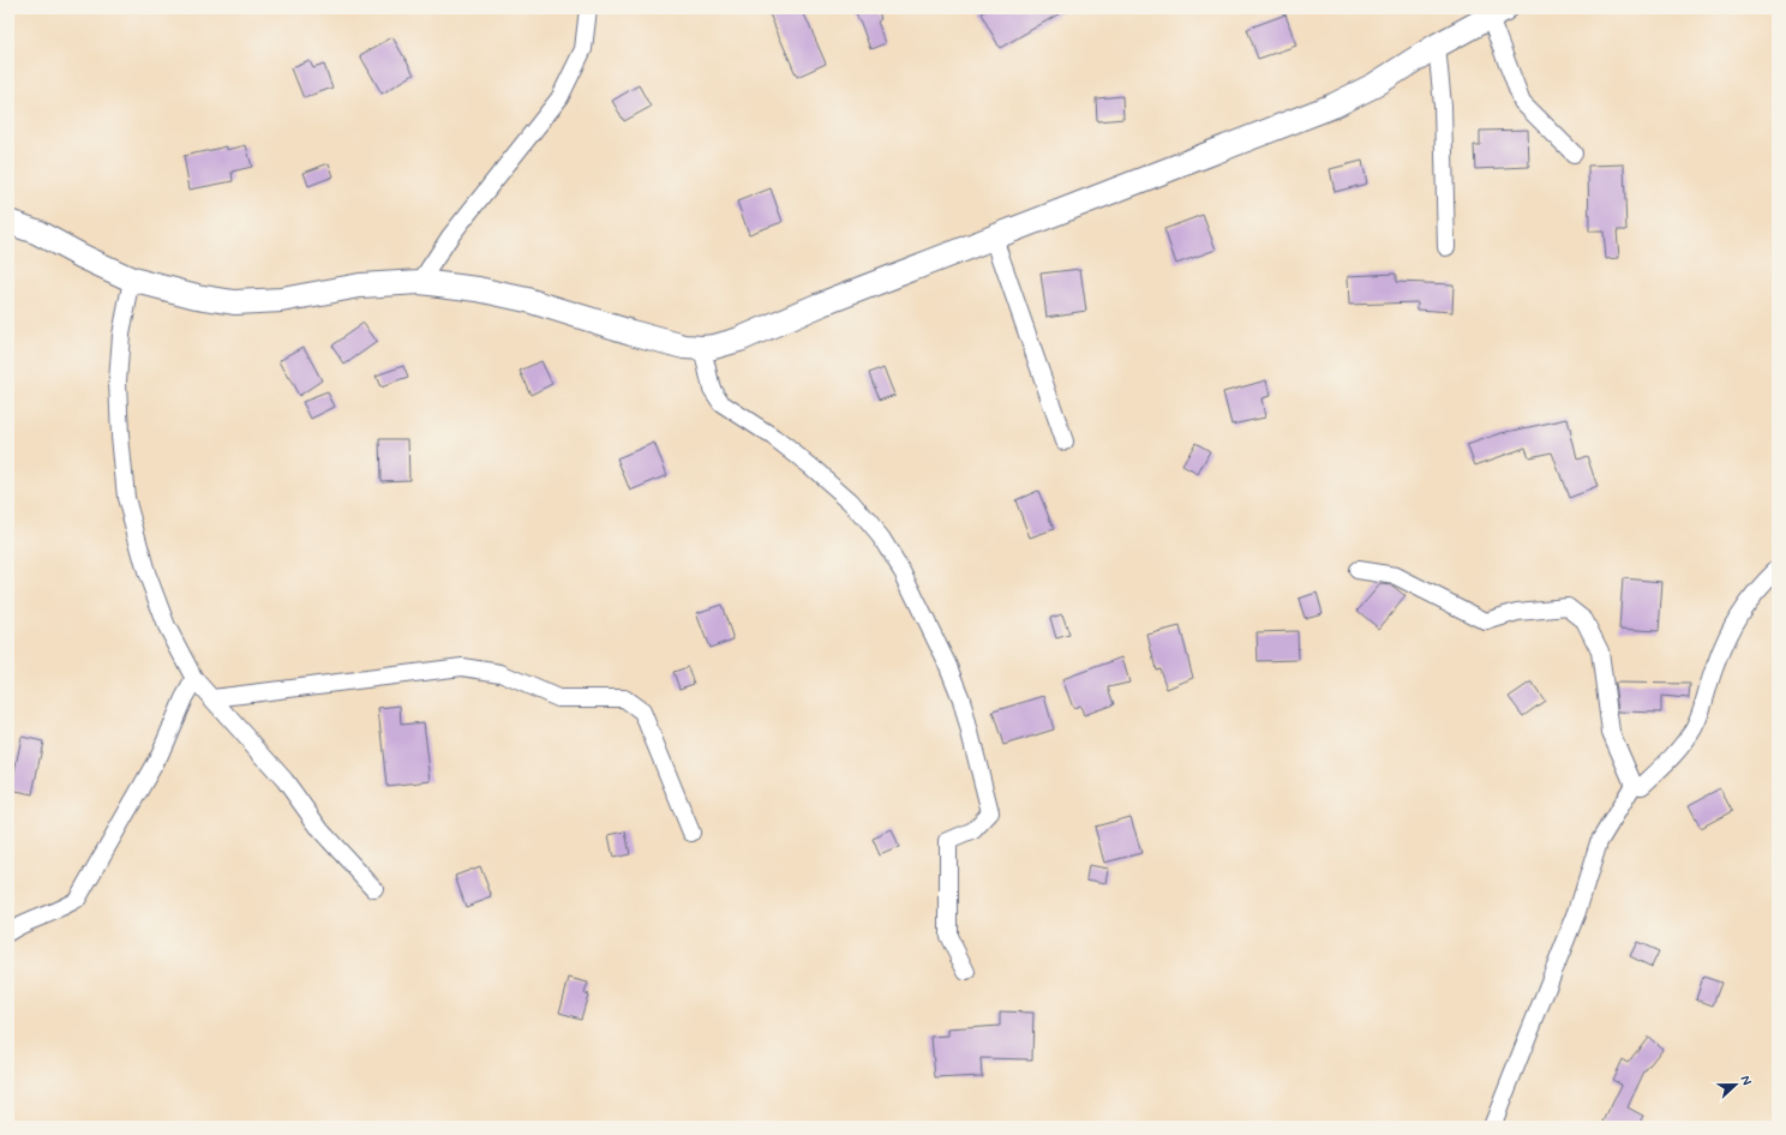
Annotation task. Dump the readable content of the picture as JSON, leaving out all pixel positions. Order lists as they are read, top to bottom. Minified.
{"north":"right"}
